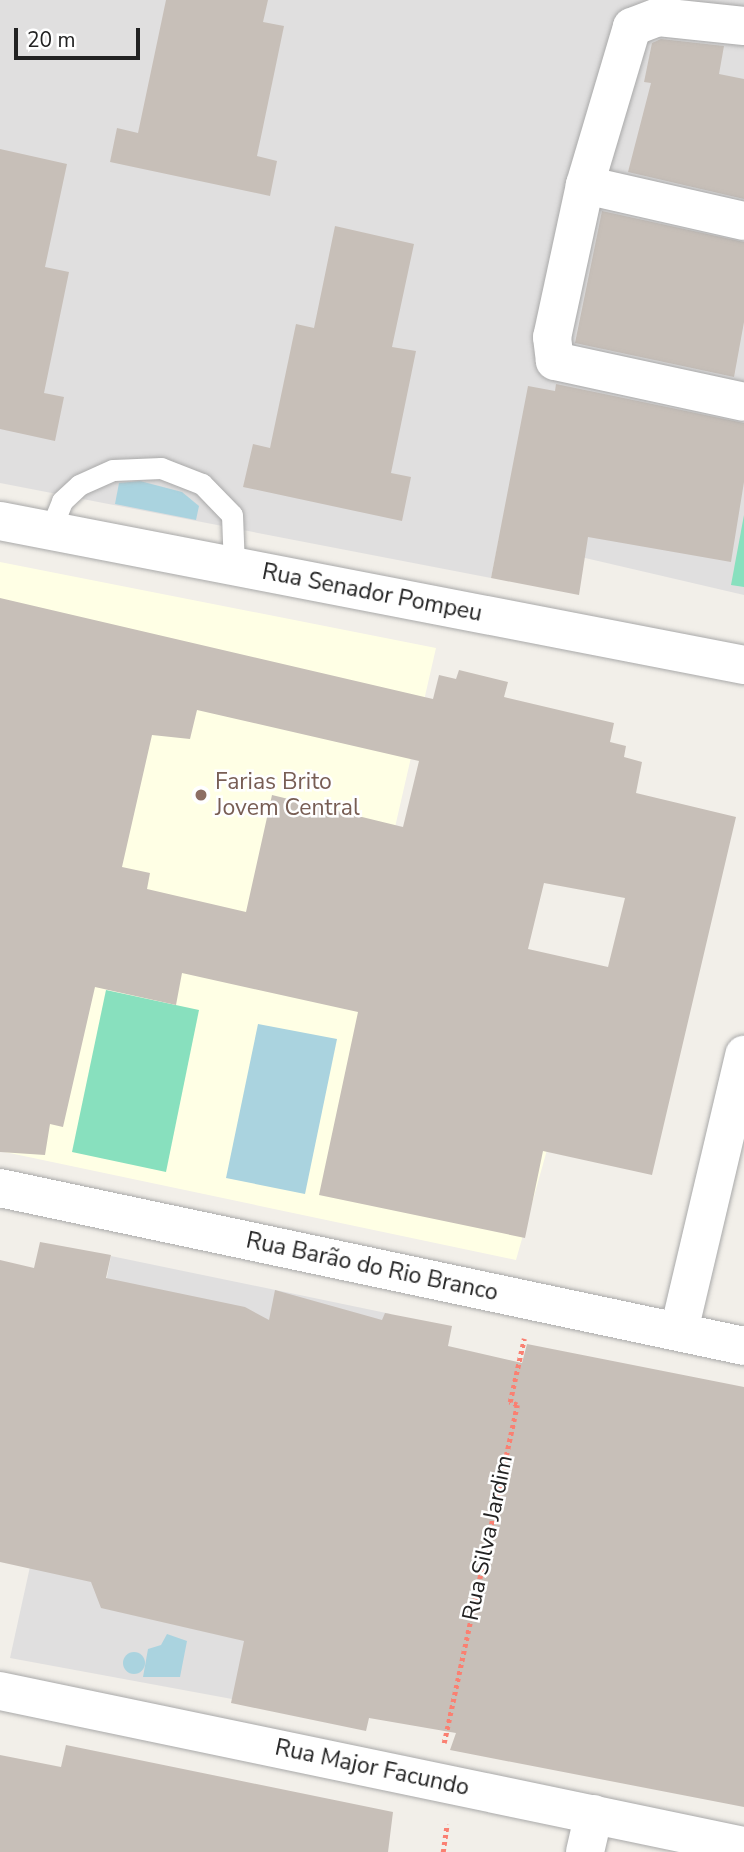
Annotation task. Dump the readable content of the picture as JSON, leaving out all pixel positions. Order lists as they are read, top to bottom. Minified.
{"streets":{"street":["Rua Senador Pompeu","Rua Barão do Rio Branco","Rua Major Facundo"],"path":["Rua Silva Jardim"]},"crossings":[["Rua Barão do Rio Branco","Rua Silva Jardim"],["Rua Silva Jardim","Rua Major Facundo"]],"places":["Farias Brito Jovem Central"],"scale_bar":"20 m"}
